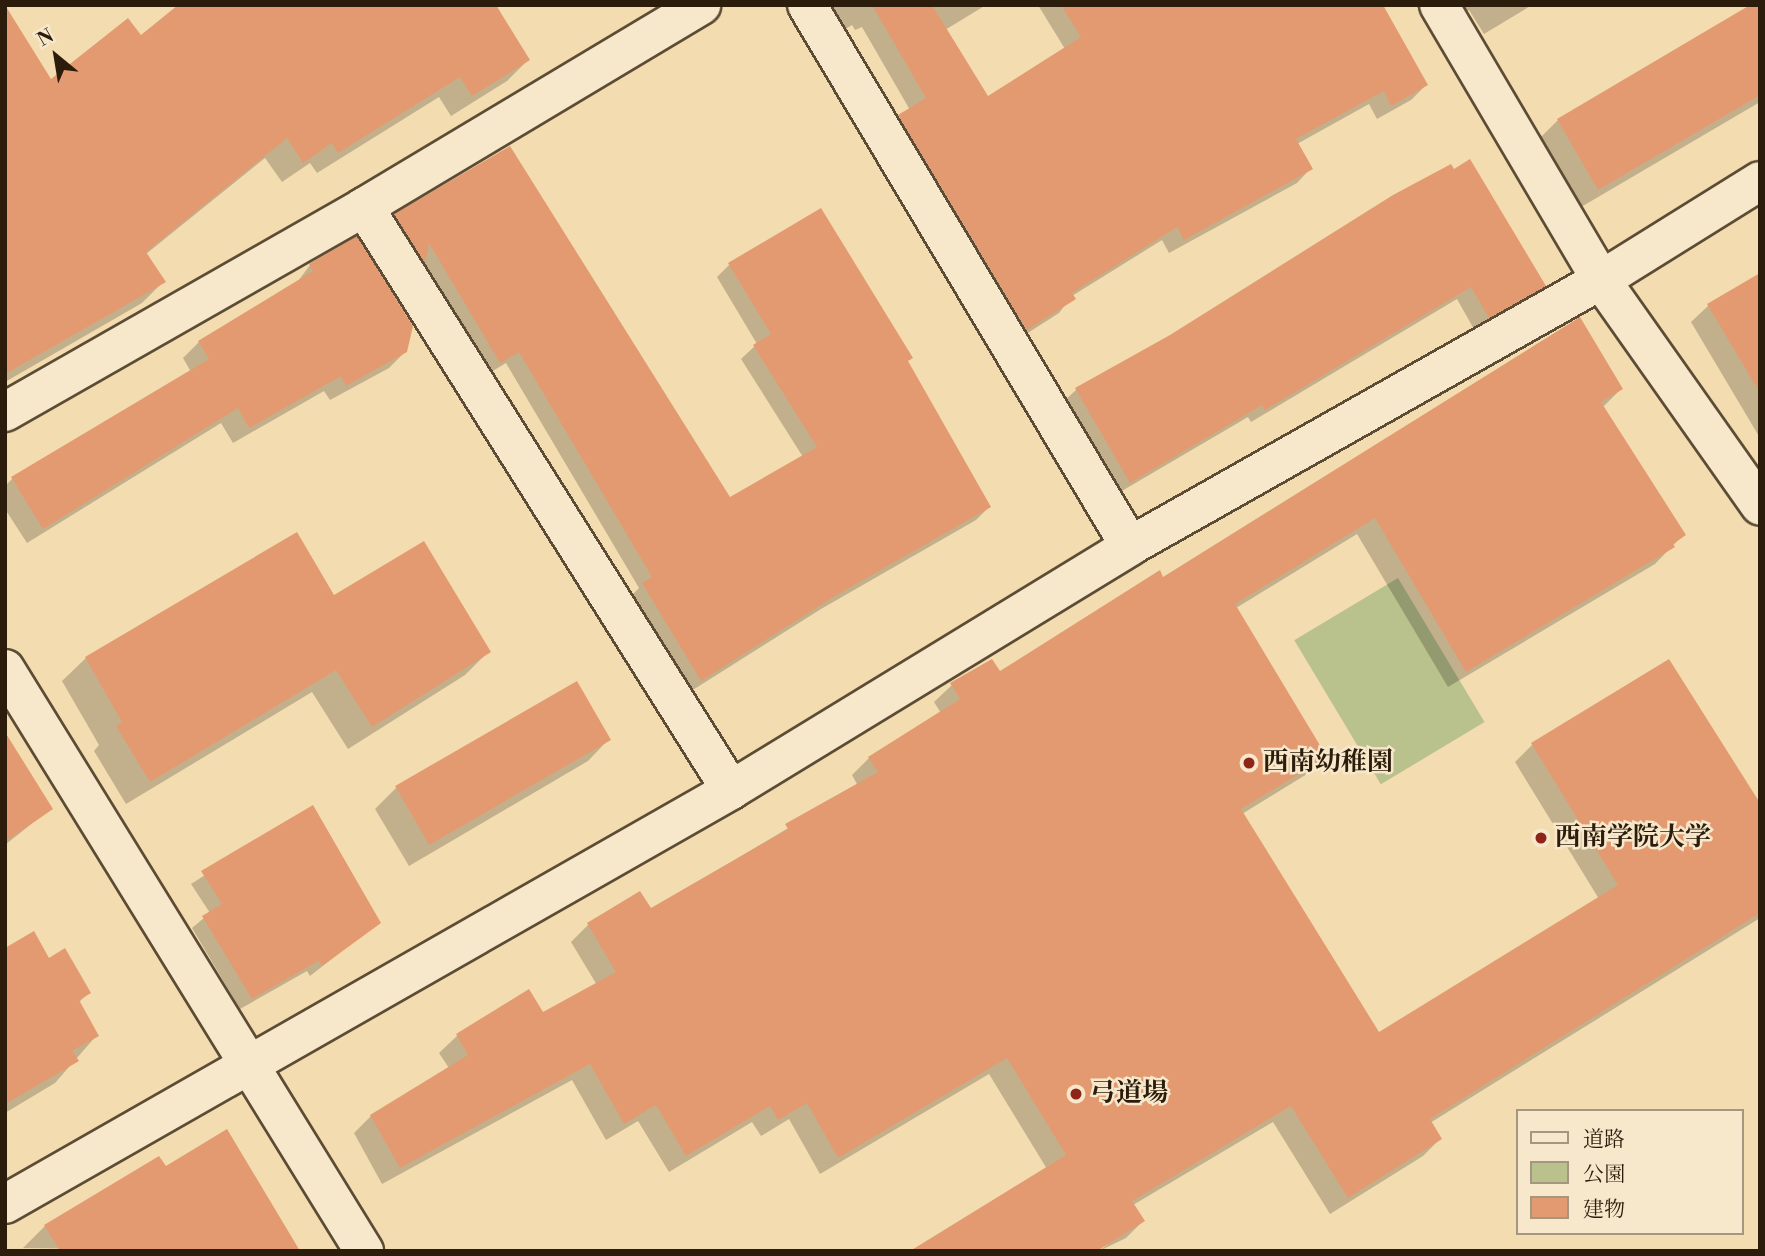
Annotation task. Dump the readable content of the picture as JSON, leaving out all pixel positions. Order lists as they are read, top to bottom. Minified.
{"places":["西南幼稚園","西南学院大学","弓道場"],"legend":["道路","公園","建物"],"north":"top left"}
